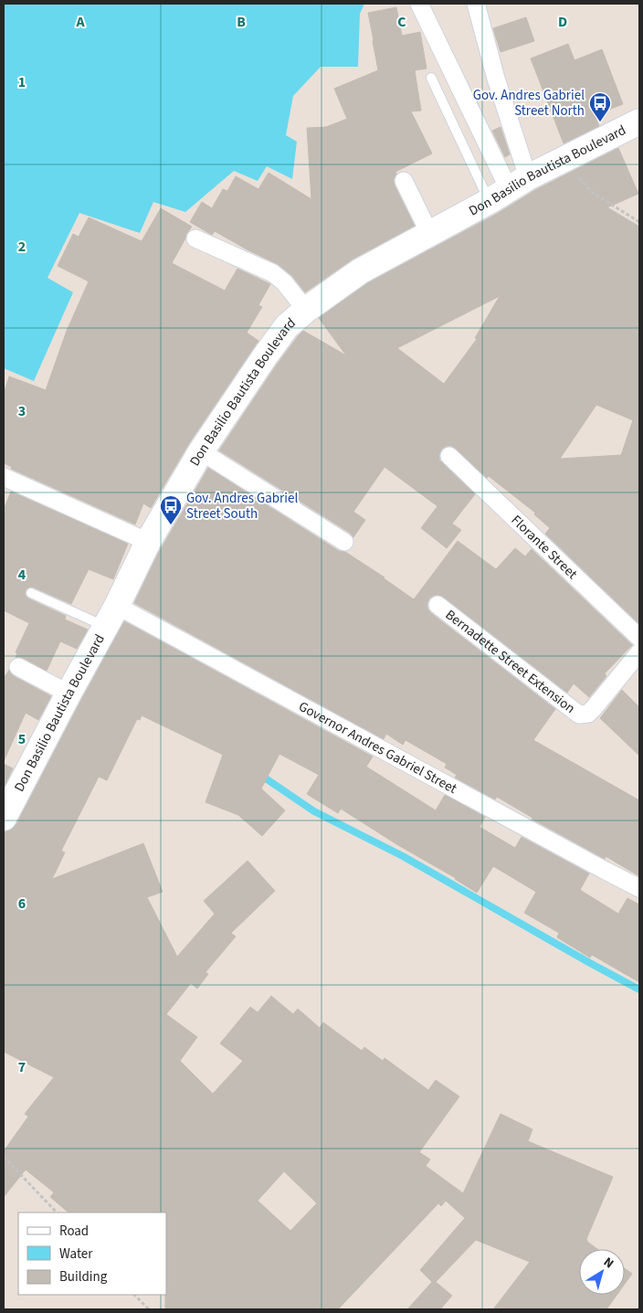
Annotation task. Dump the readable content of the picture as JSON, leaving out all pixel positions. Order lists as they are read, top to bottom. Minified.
{"streets":{"main road":["Don Basilio Bautista Boulevard"],"street":["Florante Street","Bernadette Street Extension","Governor Andres Gabriel Street"]},"crossings":[["Don Basilio Bautista Boulevard","Governor Andres Gabriel Street"]],"places":{"bus stop":["Gov. Andres Gabriel Street North","Gov. Andres Gabriel Street South"]},"legend":["Road","Water","Building"],"north":"top right","grid":{"columns":["A","B","C","D"],"rows":["1","2","3","4","5","6","7"]}}
